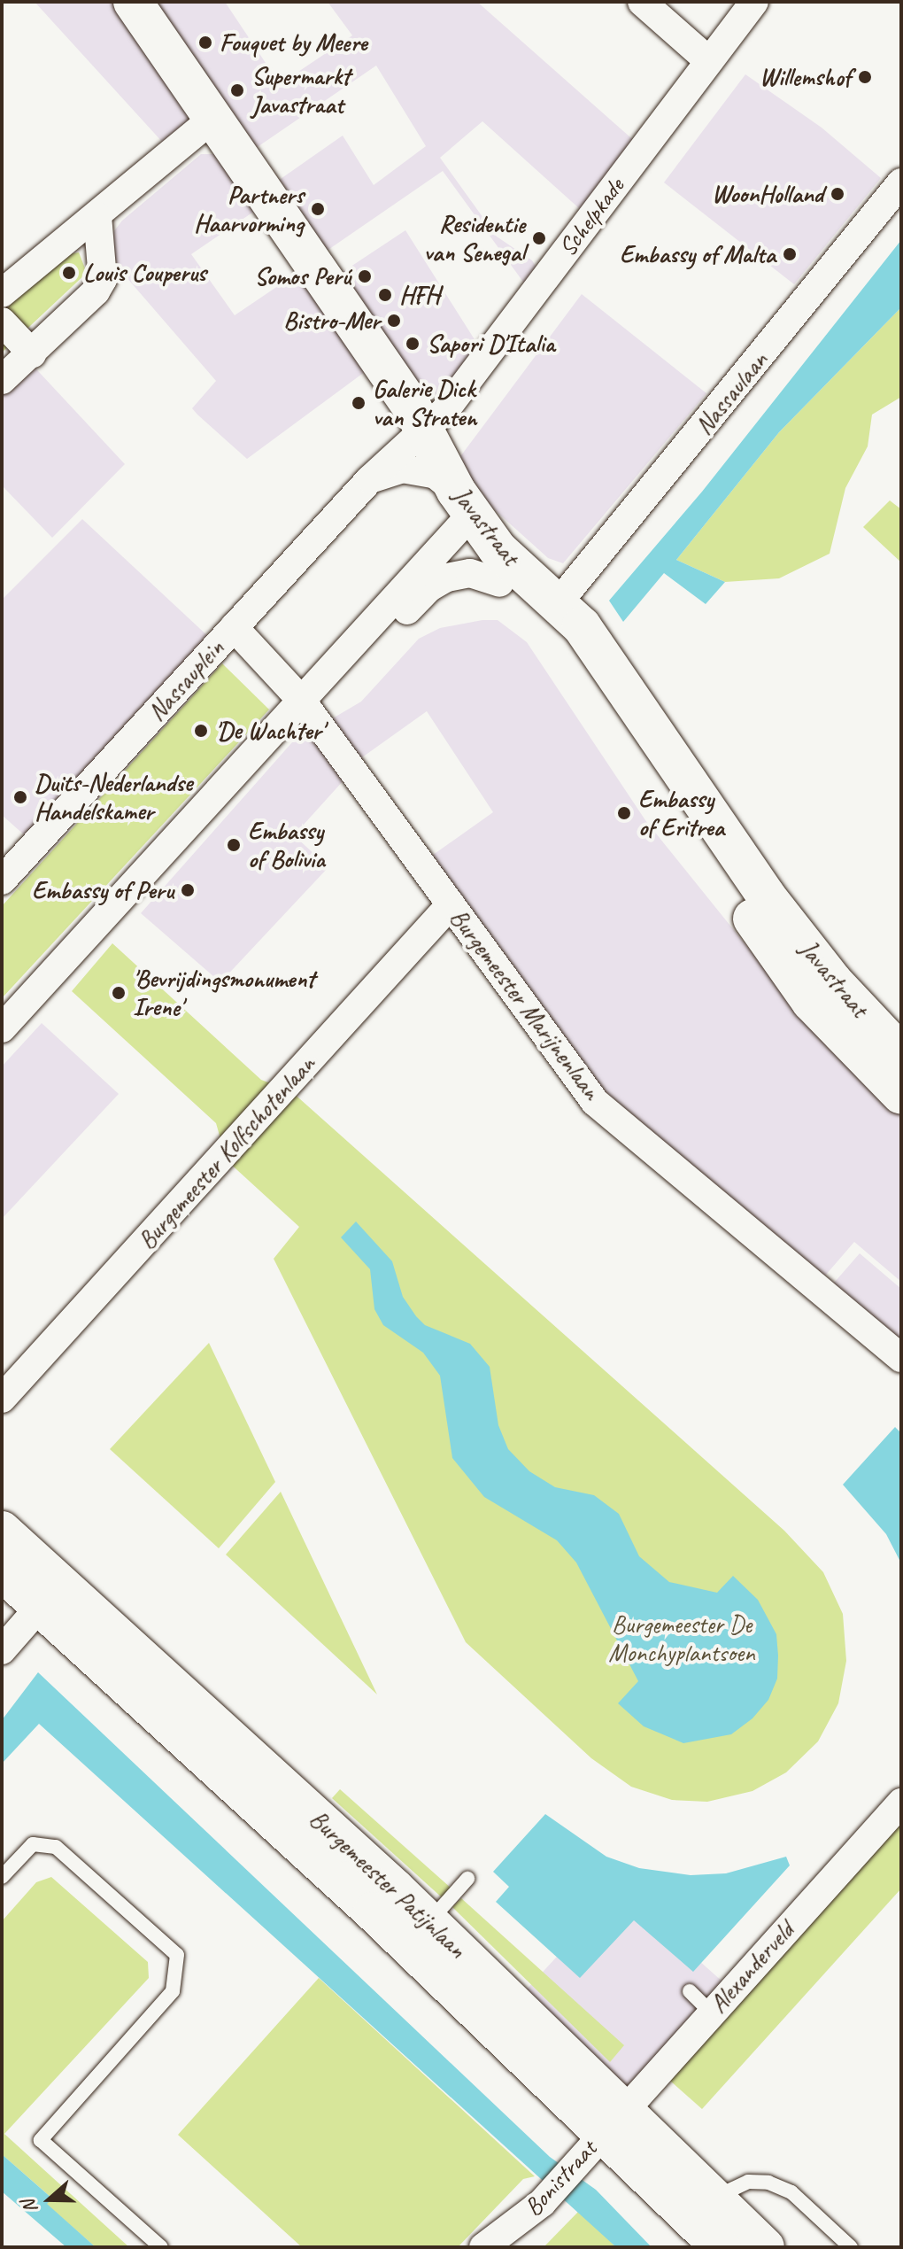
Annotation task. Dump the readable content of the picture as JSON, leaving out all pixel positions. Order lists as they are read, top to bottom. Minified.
{"streets":{"main road":["Javastraat","Burgemeester Patijnlaan"],"street":["Schelpkade","Nassaulaan","Nassauplein","Burgemeester Marijnenlaan","Burgemeester Kolfschotenlaan","Alexanderveld","Bonistraat"]},"crossings":[["Schelpkade","Javastraat"],["Schelpkade","Nassauplein"],["Nassaulaan","Javastraat"],["Javastraat","Nassauplein"],["Nassauplein","Burgemeester Marijnenlaan"],["Burgemeester Marijnenlaan","Burgemeester Kolfschotenlaan"],["Burgemeester Patijnlaan","Alexanderveld"],["Burgemeester Patijnlaan","Bonistraat"],["Alexanderveld","Bonistraat"]],"parks":["Burgemeester De Monchyplantsoen"],"places":["Fouquet by Meere","Willemshof","Supermarkt Javastraat","WoonHolland","Partners Haarvorming","Residentie van Senegal","Embassy of Malta","Louis Couperus","Somos Perú","HFH","Bistro-Mer","Sapori D'Italia","Galerie Dick van Straten","'De Wachter'","Duits-Nederlandse Handelskamer","Embassy of Eritrea","Embassy of Bolivia","Embassy of Peru","'Bevrijdingsmonument Irene'"],"north":"left"}
